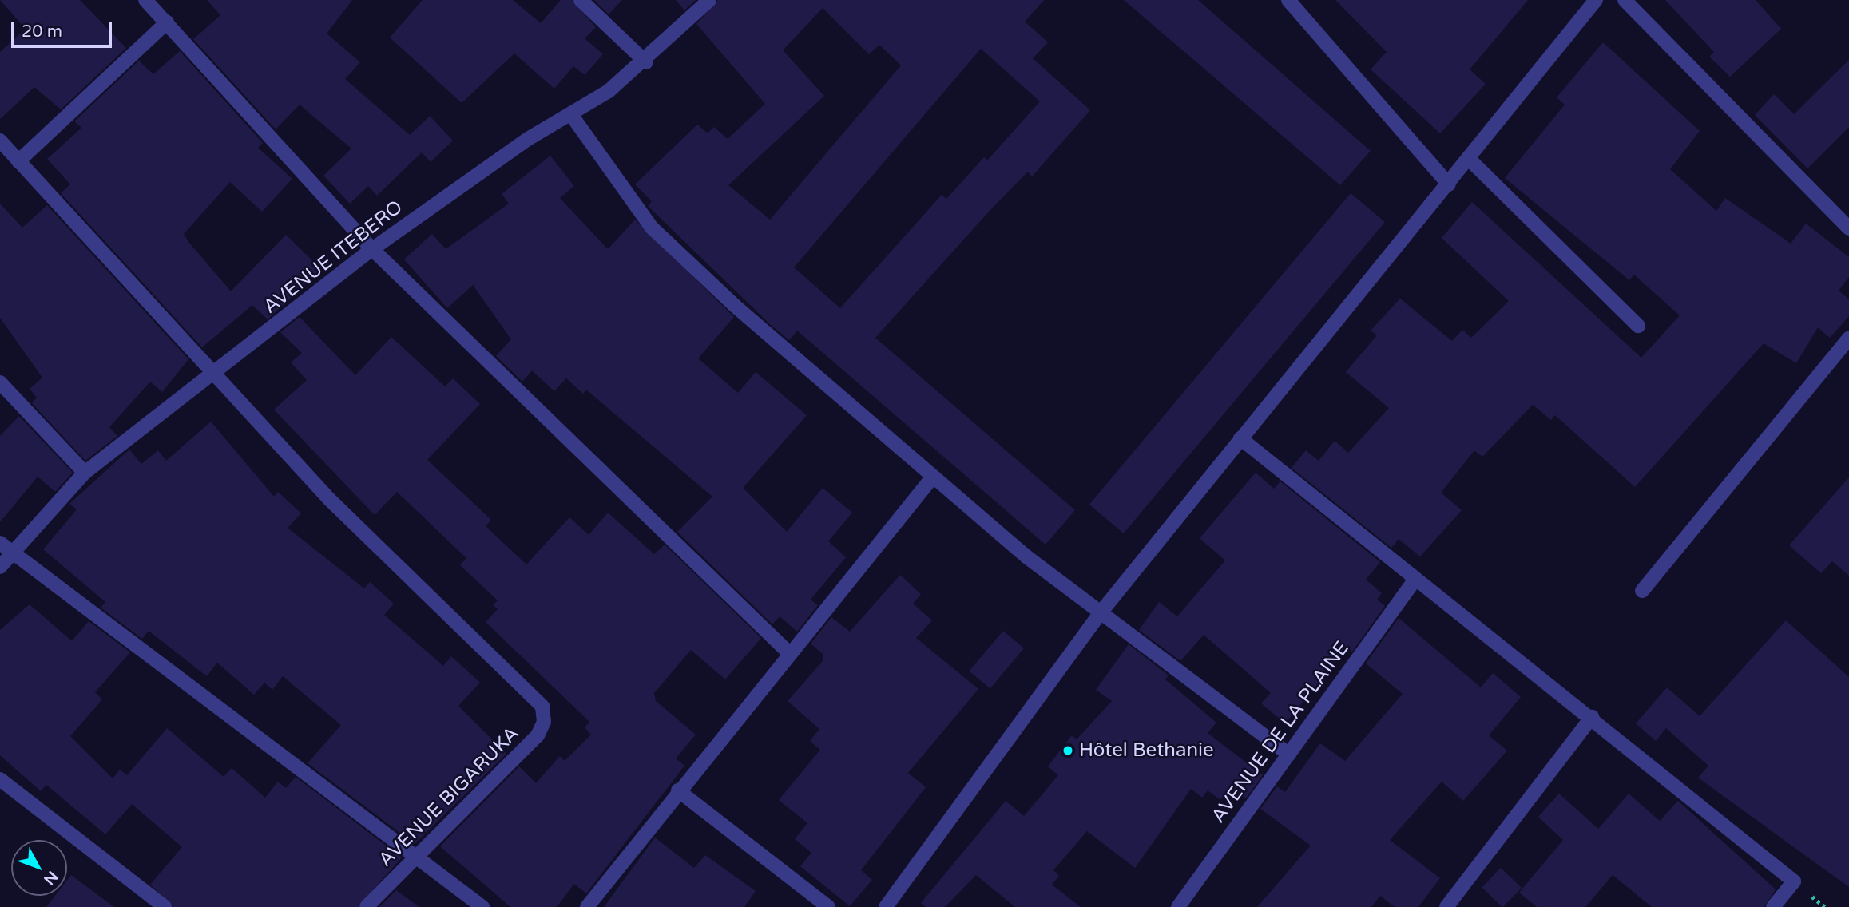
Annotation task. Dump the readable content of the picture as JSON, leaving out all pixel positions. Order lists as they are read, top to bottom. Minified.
{"streets":{"street":["AVENUE ITEBERO","AVENUE DE LA PLAINE","AVENUE BIGARUKA"]},"crossings":[["AVENUE ITEBERO","AVENUE BIGARUKA"]],"places":["Hôtel Bethanie"],"scale_bar":"20 m","north":"bottom right"}
